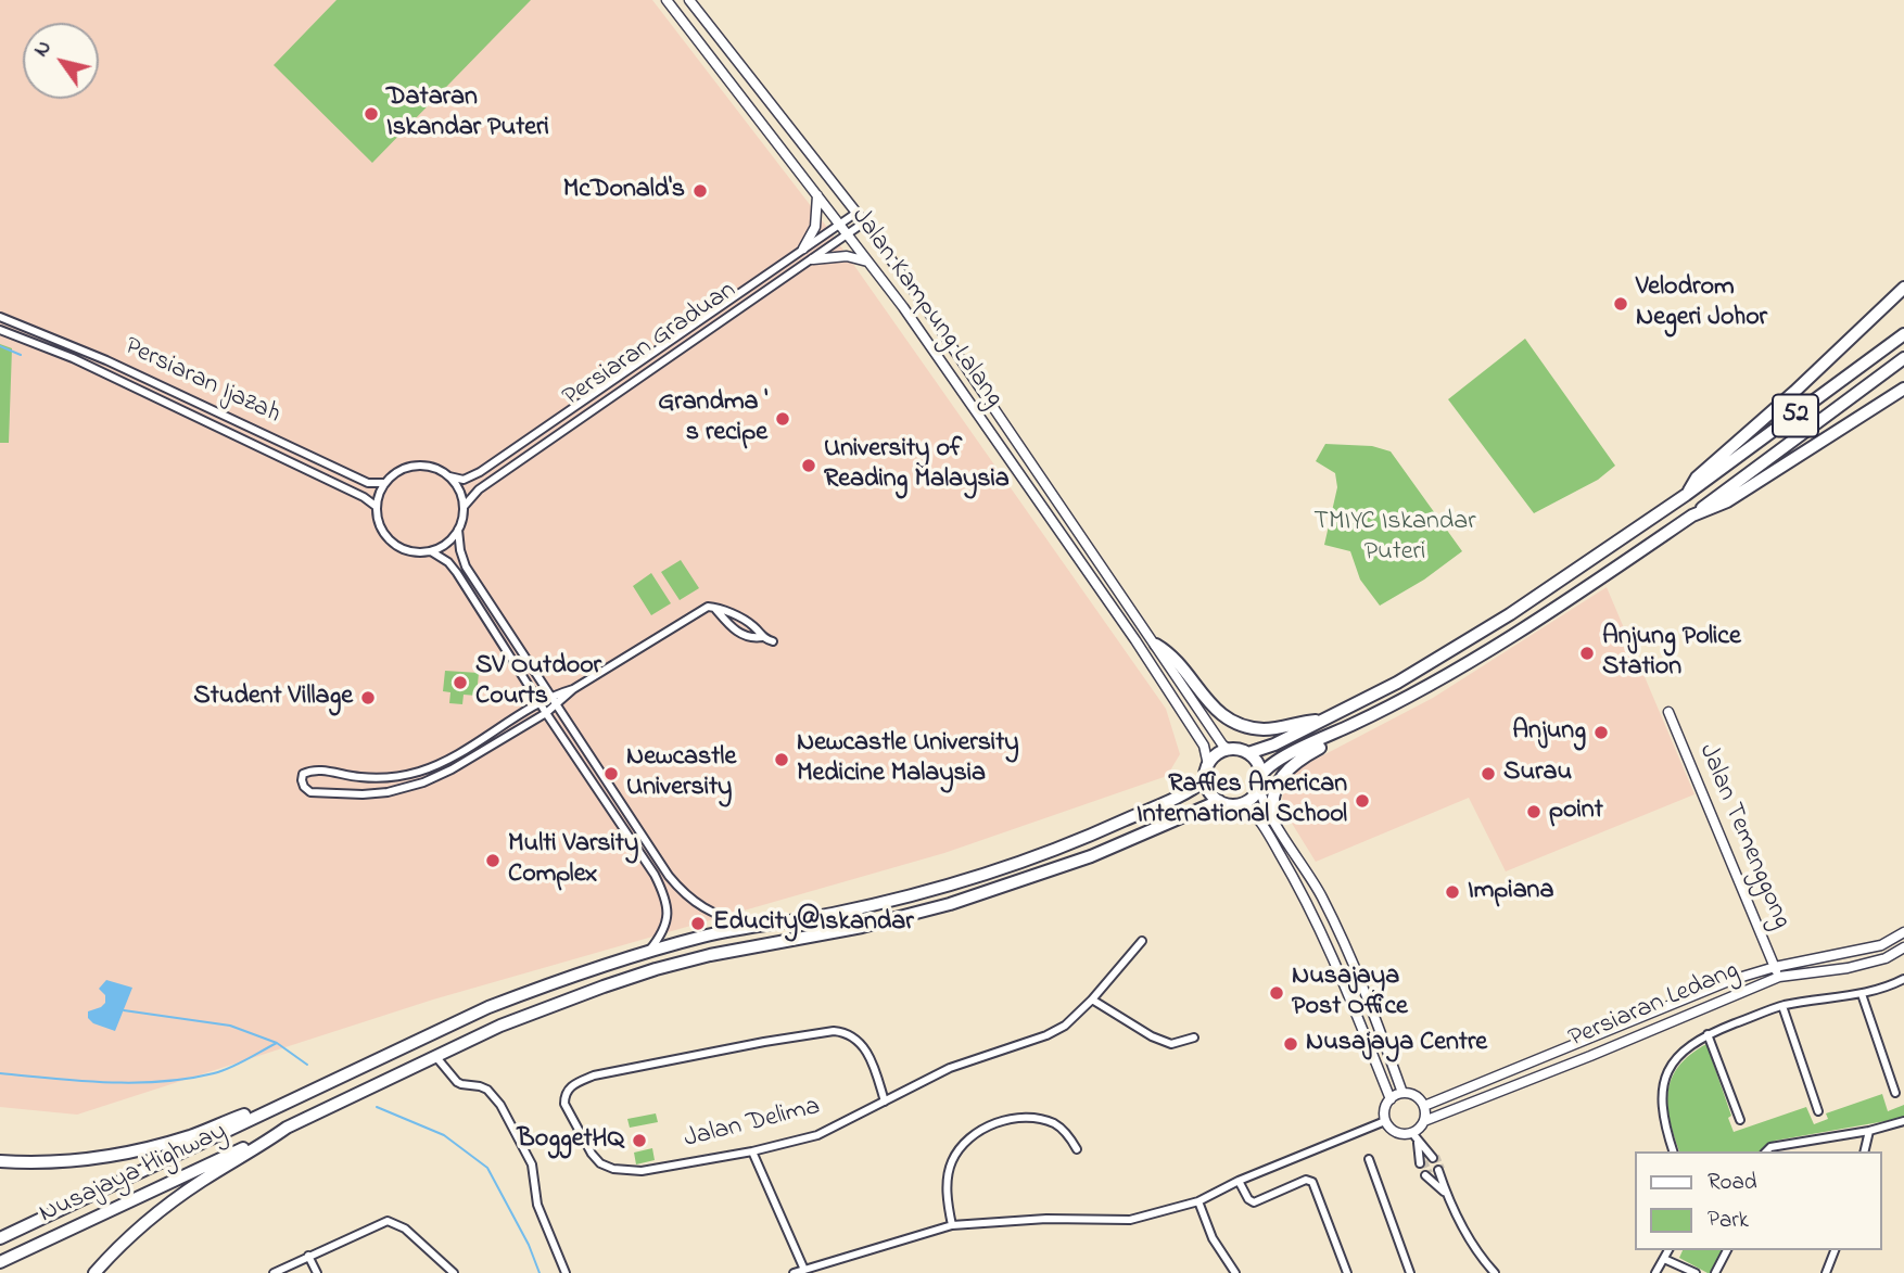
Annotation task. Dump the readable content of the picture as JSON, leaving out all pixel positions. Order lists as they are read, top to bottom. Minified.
{"streets":{"highway":["52","Nusajaya Highway"],"street":["Jalan Kampung Lalang","Persiaran Graduan","Persiaran Ijazah","Jalan Temenggong","Persiaran Ledang","Jalan Delima"]},"crossings":[["Jalan Kampung Lalang","Persiaran Graduan"],["Jalan Kampung Lalang","52"],["Persiaran Graduan","Persiaran Ijazah"],["Jalan Temenggong","Persiaran Ledang"]],"parks":["TMIYC Iskandar Puteri"],"places":["Dataran Iskandar Puteri","McDonald's","Velodrom Negeri Johor","Grandma ' s recipe","University of Reading Malaysia","Anjung Police Station","SV Outdoor Courts","Student Village","Anjung","Newcastle University Medicine Malaysia","Newcastle University","Surau","Raffles American International School","point","Multi Varsity Complex","Impiana","Educity@Iskandar","Nusajaya Post Office","Nusajaya Centre","BoggetHQ"],"legend":["Road","Park"],"north":"top left"}
